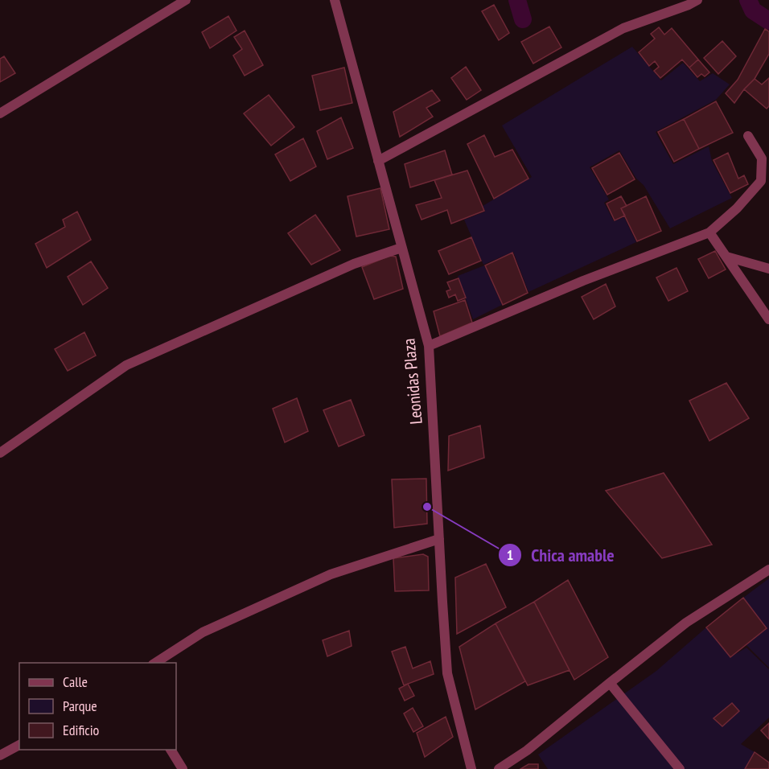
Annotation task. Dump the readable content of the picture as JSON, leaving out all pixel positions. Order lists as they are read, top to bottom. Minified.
{"streets":{"street":["Leonidas Plaza"]},"places":["Chica amable"],"legend":["Calle","Parque","Edificio"]}
